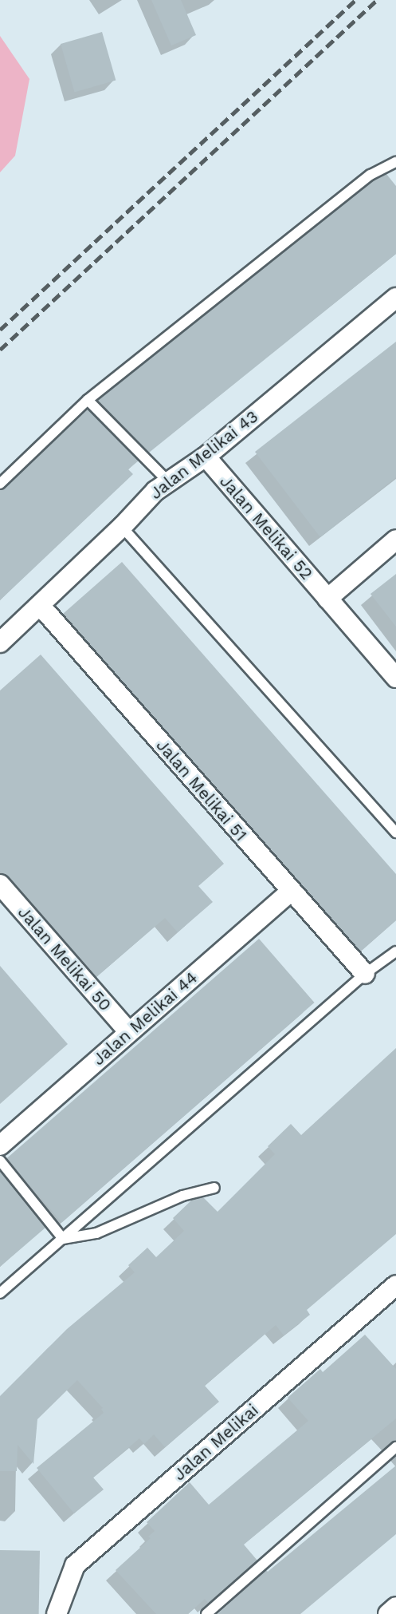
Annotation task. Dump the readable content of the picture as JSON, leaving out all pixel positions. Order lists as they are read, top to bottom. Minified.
{"streets":{"street":["Jalan Melikai 43","Jalan Melikai 52","Jalan Melikai 51","Jalan Melikai 50","Jalan Melikai 44","Jalan Melikai"]},"crossings":[["Jalan Melikai 43","Jalan Melikai 52"],["Jalan Melikai 43","Jalan Melikai 51"],["Jalan Melikai 51","Jalan Melikai 44"],["Jalan Melikai 50","Jalan Melikai 44"]]}
